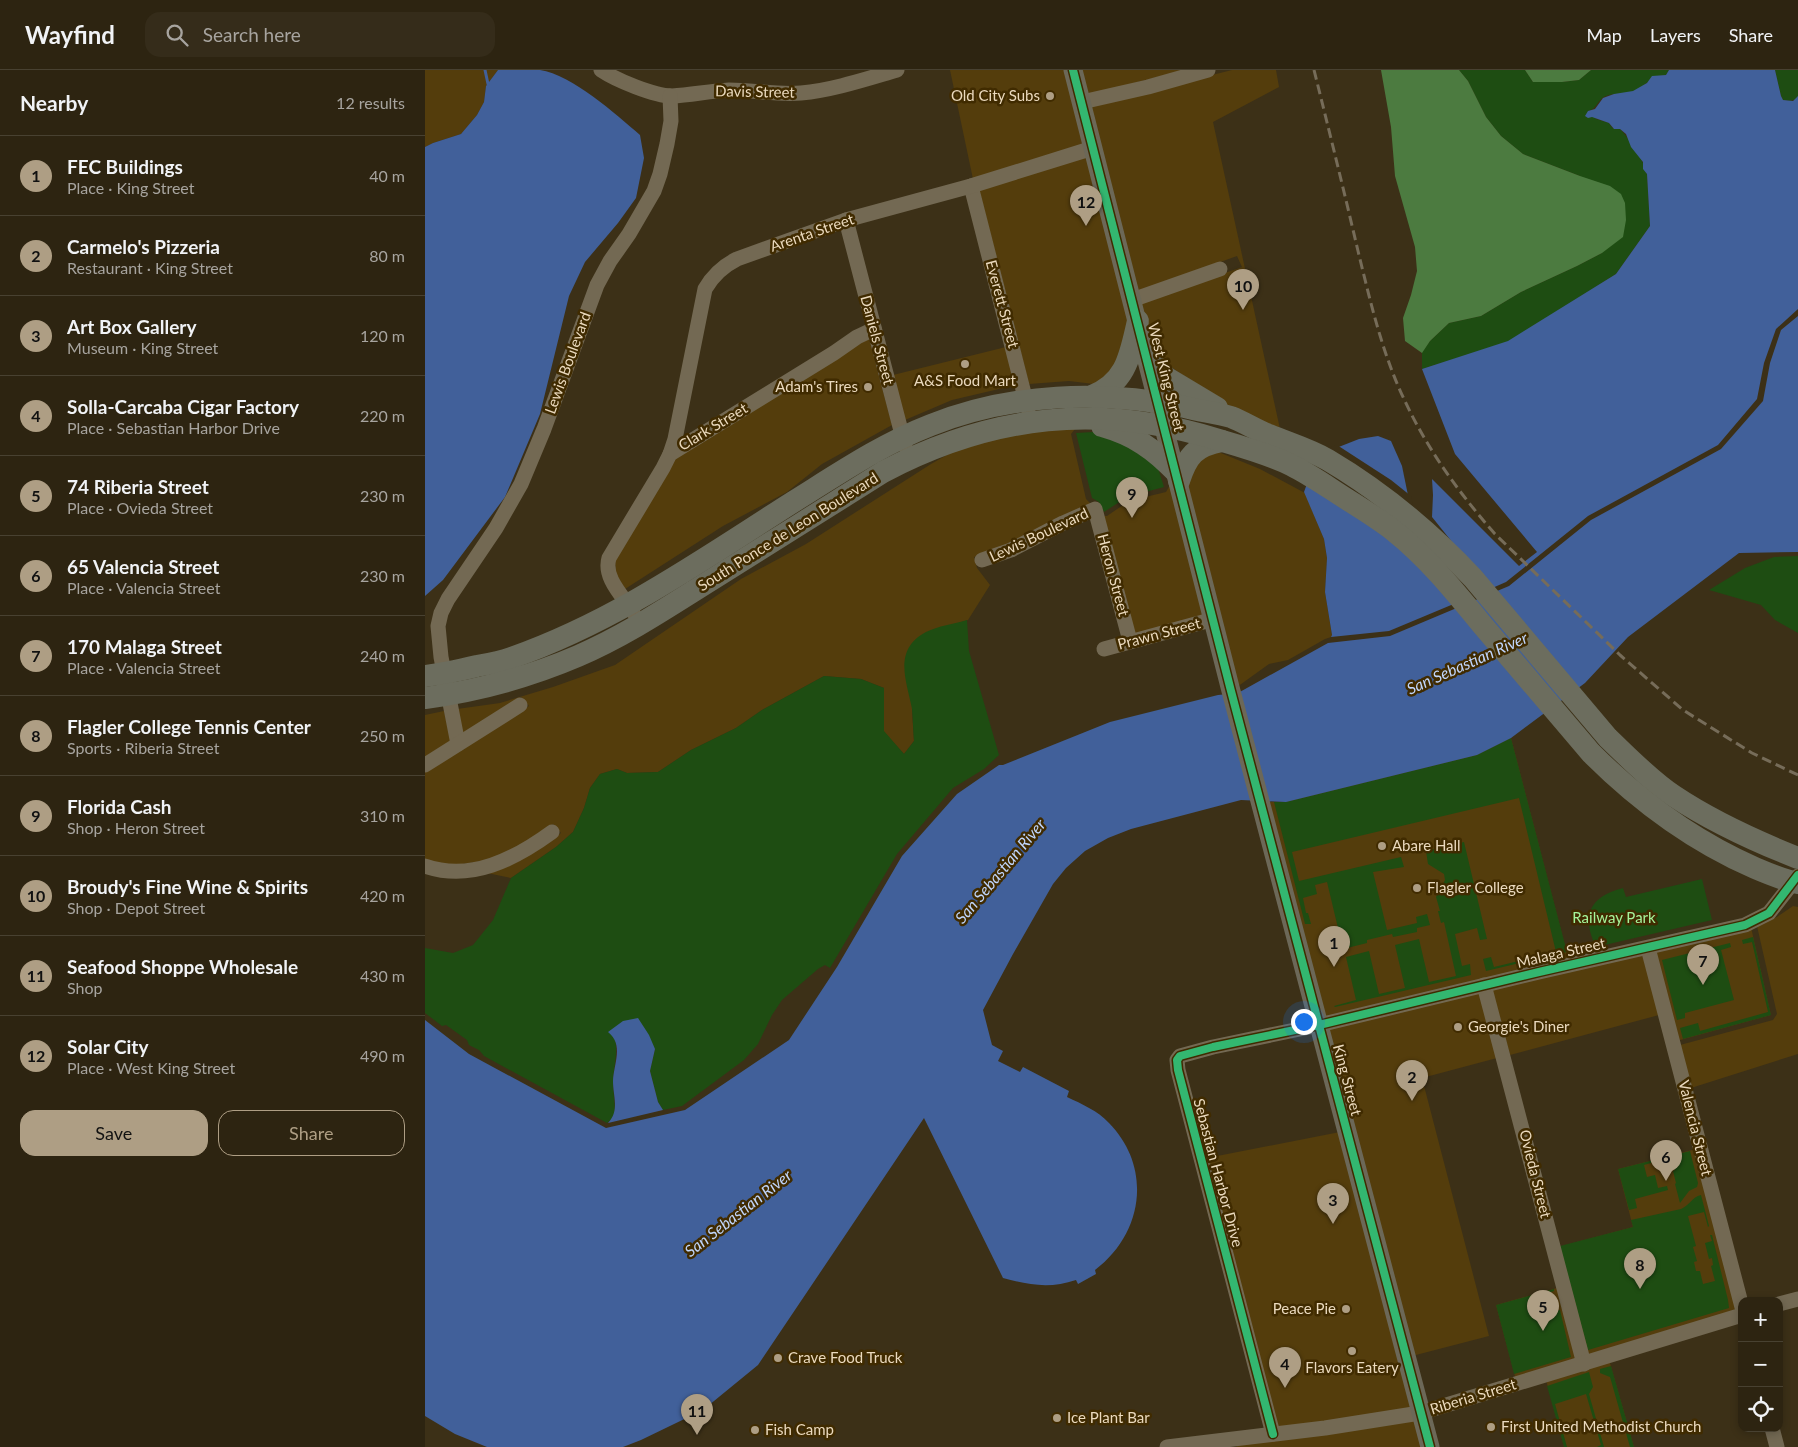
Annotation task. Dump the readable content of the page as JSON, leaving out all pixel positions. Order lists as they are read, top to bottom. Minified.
{"streets":{"highway":["South Ponce de Leon Boulevard"],"main road":["West King Street","King Street"],"street":["Davis Street","Arenta Street","Everett Street","Daniels Street","Lewis Boulevard","Clark Street","Heron Street","Prawn Street","Malaga Street","Valencia Street","Sebastian Harbor Drive","Ovieda Street","Riberia Street"]},"crossings":[["Davis Street","Lewis Boulevard"],["Arenta Street","Everett Street"],["Arenta Street","Daniels Street"],["Arenta Street","West King Street"],["Arenta Street","Clark Street"],["Everett Street","South Ponce de Leon Boulevard"],["Daniels Street","Clark Street"],["Daniels Street","South Ponce de Leon Boulevard"],["Lewis Boulevard","South Ponce de Leon Boulevard"],["Lewis Boulevard","Heron Street"],["West King Street","South Ponce de Leon Boulevard"],["West King Street","Prawn Street"],["West King Street","King Street"],["Clark Street","South Ponce de Leon Boulevard"],["South Ponce de Leon Boulevard","Malaga Street"],["Heron Street","Prawn Street"],["Malaga Street","King Street"],["Malaga Street","Valencia Street"],["Malaga Street","Sebastian Harbor Drive"],["Malaga Street","Ovieda Street"],["King Street","Sebastian Harbor Drive"],["King Street","Riberia Street"],["Sebastian Harbor Drive","Riberia Street"],["Ovieda Street","Riberia Street"]],"water":["San Sebastian River"],"parks":["Railway Park"],"places":["Old City Subs","A&S Food Mart","Adam's Tires","Abare Hall","Flagler College","Georgie's Diner","Peace Pie","Flavors Eatery","Crave Food Truck","Ice Plant Bar","First United Methodist Church","Fish Camp"],"page":{"header":"Wayfind","search":"Search here","nav":["Map","Layers","Share"],"heading":["Nearby","12 results"],"list":[{"mark":"1","name":"FEC Buildings","note":"Place · King Street","value":"40 m"},{"mark":"2","name":"Carmelo's Pizzeria","note":"Restaurant · King Street","value":"80 m"},{"mark":"3","name":"Art Box Gallery","note":"Museum · King Street","value":"120 m"},{"mark":"4","name":"Solla-Carcaba Cigar Factory","note":"Place · Sebastian Harbor Drive","value":"220 m"},{"mark":"5","name":"74 Riberia Street","note":"Place · Ovieda Street","value":"230 m"},{"mark":"6","name":"65 Valencia Street","note":"Place · Valencia Street","value":"230 m"},{"mark":"7","name":"170 Malaga Street","note":"Place · Valencia Street","value":"240 m"},{"mark":"8","name":"Flagler College Tennis Center","note":"Sports · Riberia Street","value":"250 m"},{"mark":"9","name":"Florida Cash","note":"Shop · Heron Street","value":"310 m"},{"mark":"10","name":"Broudy's Fine Wine & Spirits","note":"Shop · Depot Street","value":"420 m"},{"mark":"11","name":"Seafood Shoppe Wholesale","note":"Shop","value":"430 m"},{"mark":"12","name":"Solar City","note":"Place · West King Street","value":"490 m"}],"pins":["12","10","9","1","7","2","6","3","8","5","4","11"],"buttons":["Save","Share"],"map_buttons":["+","−"]}}
